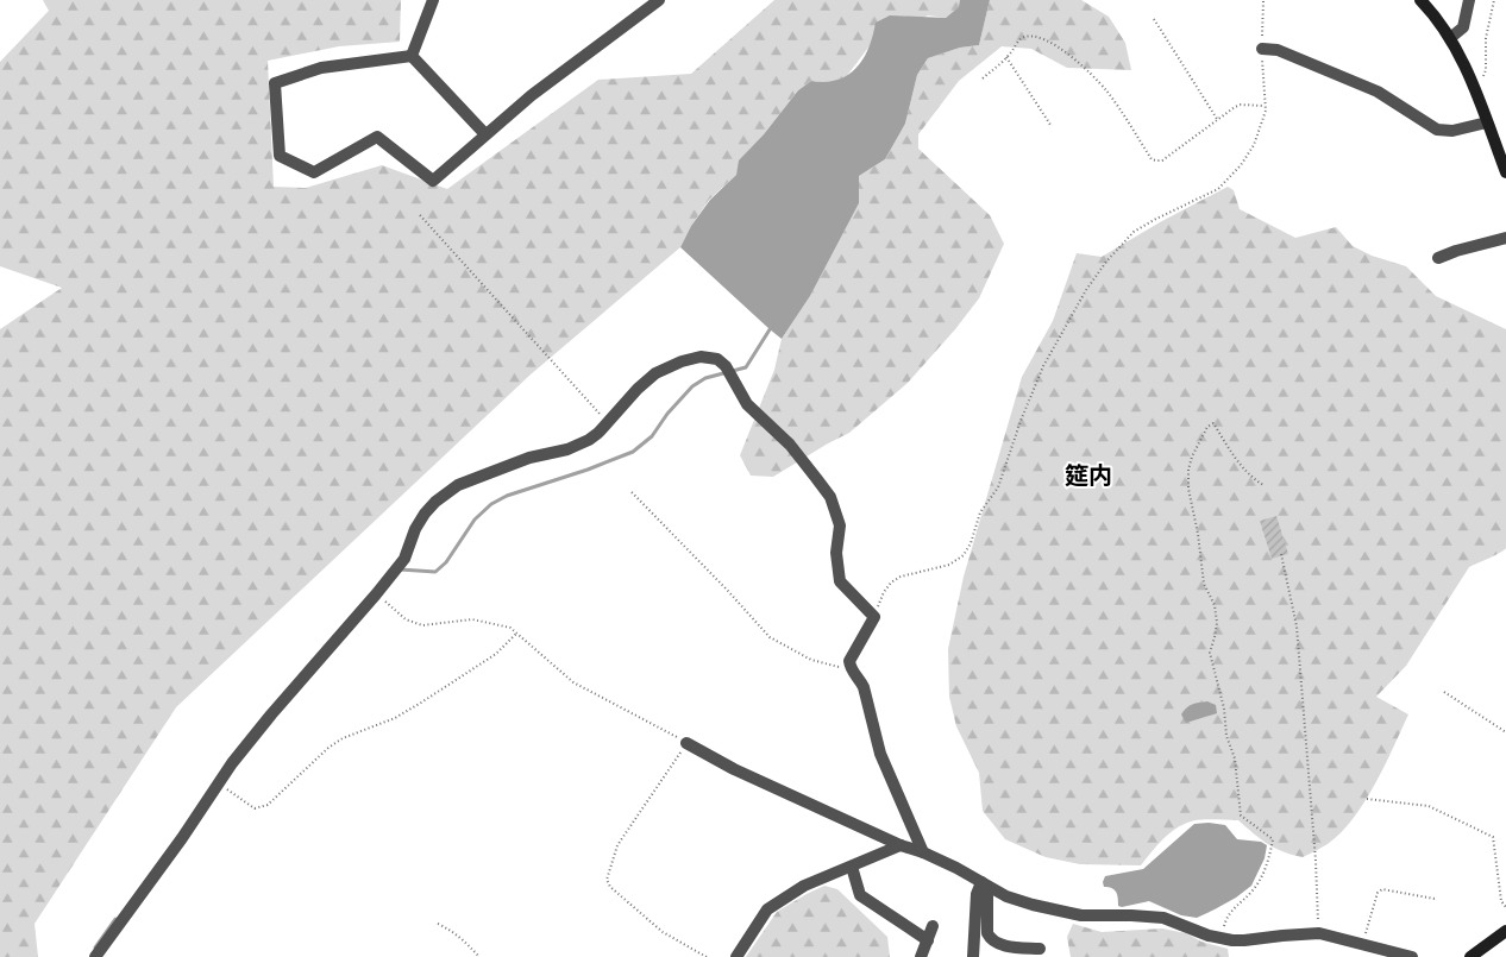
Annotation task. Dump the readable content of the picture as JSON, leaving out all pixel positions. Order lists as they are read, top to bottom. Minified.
{"districts":["筵内"]}
